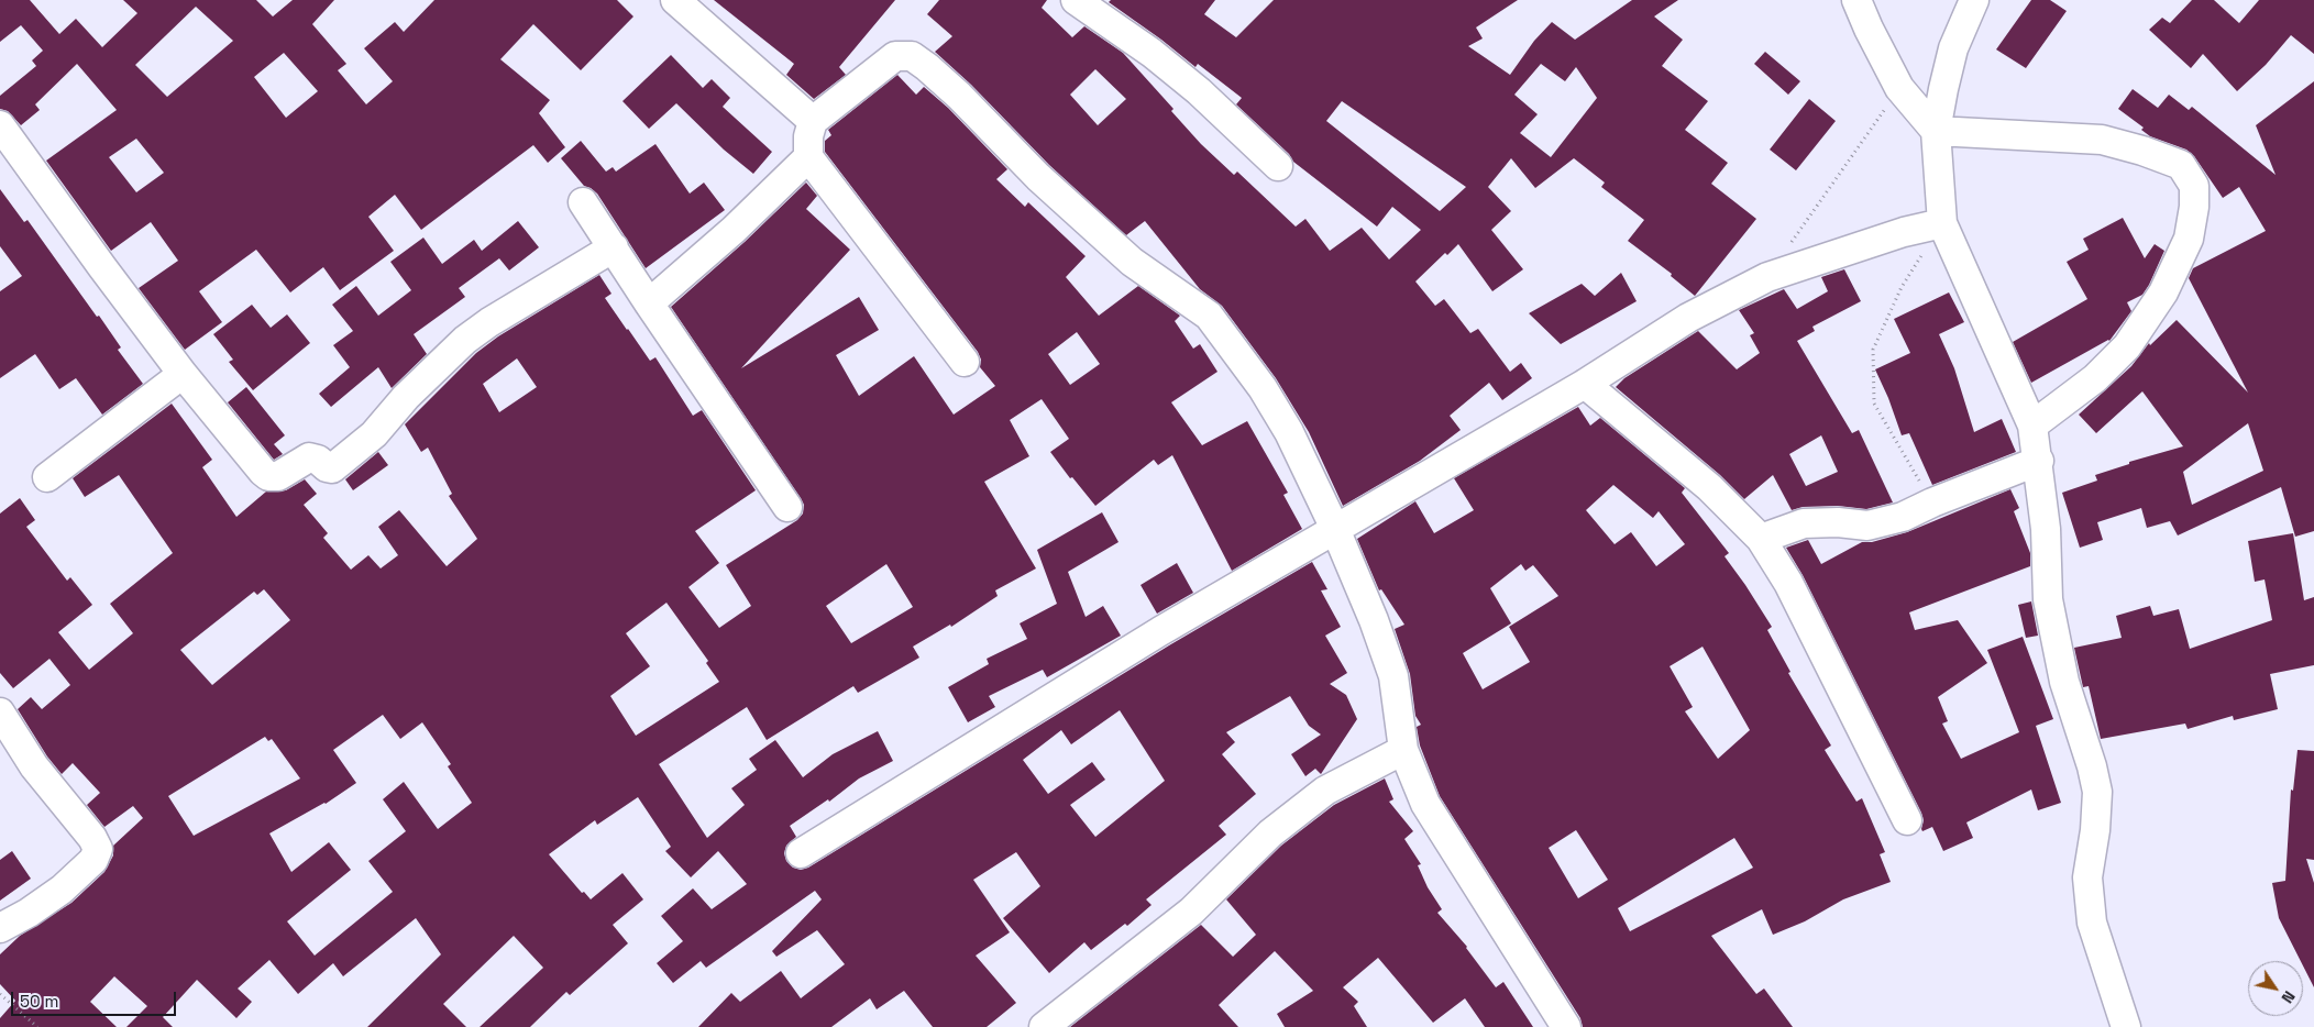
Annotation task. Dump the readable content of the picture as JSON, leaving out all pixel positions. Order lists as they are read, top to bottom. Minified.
{"scale_bar":"50 m","north":"bottom right"}
